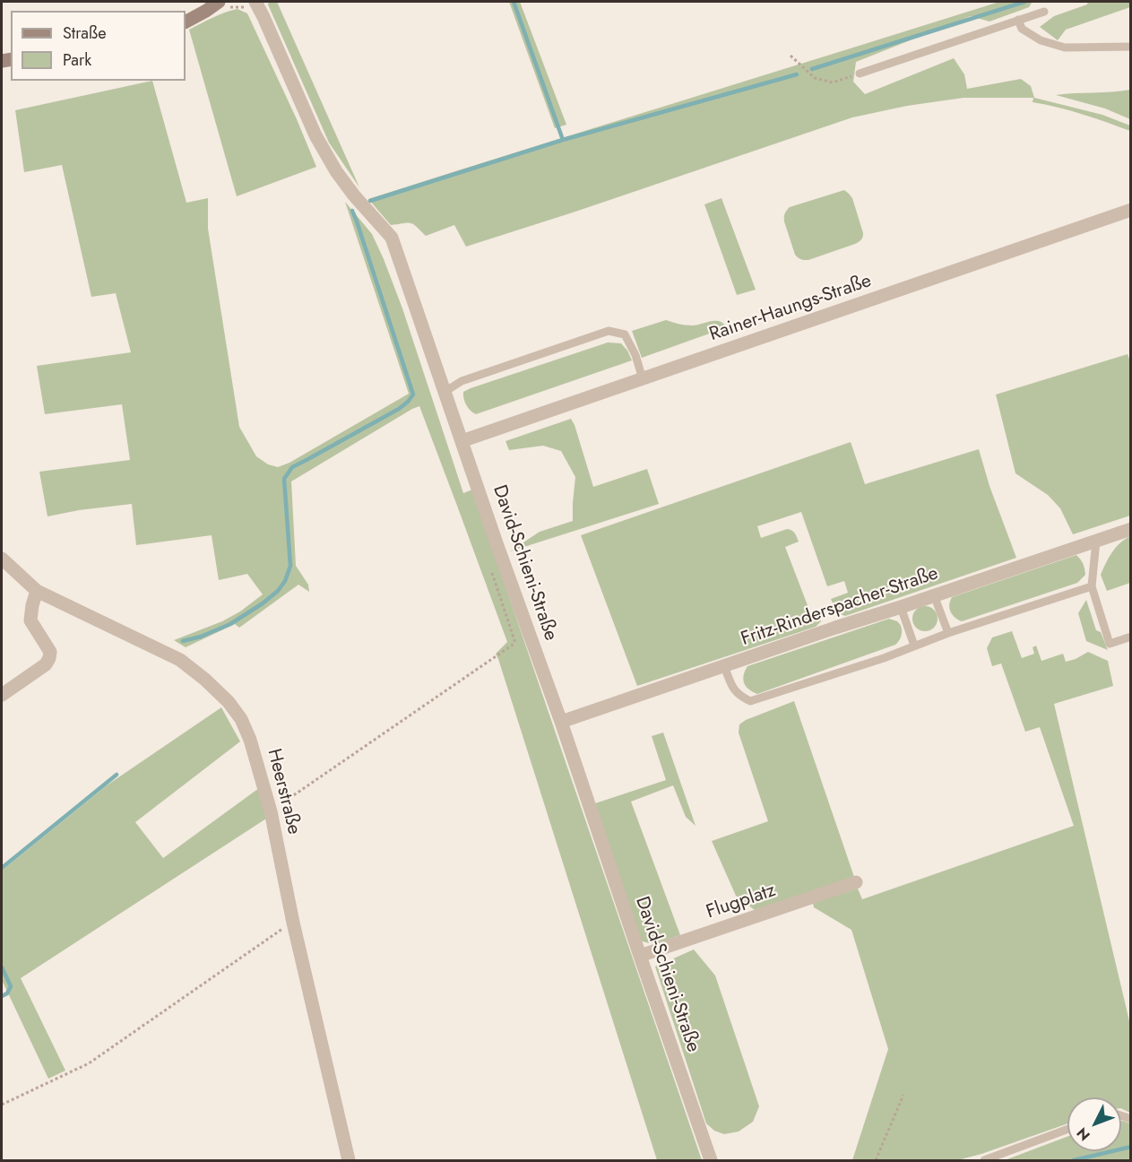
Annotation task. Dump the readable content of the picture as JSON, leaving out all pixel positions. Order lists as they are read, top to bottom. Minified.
{"streets":{"street":["Rainer-Haungs-Straße","David-Schieni-Straße","Fritz-Rinderspacher-Straße","Heerstraße","Flugplatz"]},"crossings":[["Rainer-Haungs-Straße","David-Schieni-Straße"],["David-Schieni-Straße","Fritz-Rinderspacher-Straße"],["David-Schieni-Straße","Flugplatz"]],"legend":["Straße","Park"],"north":"bottom left"}
